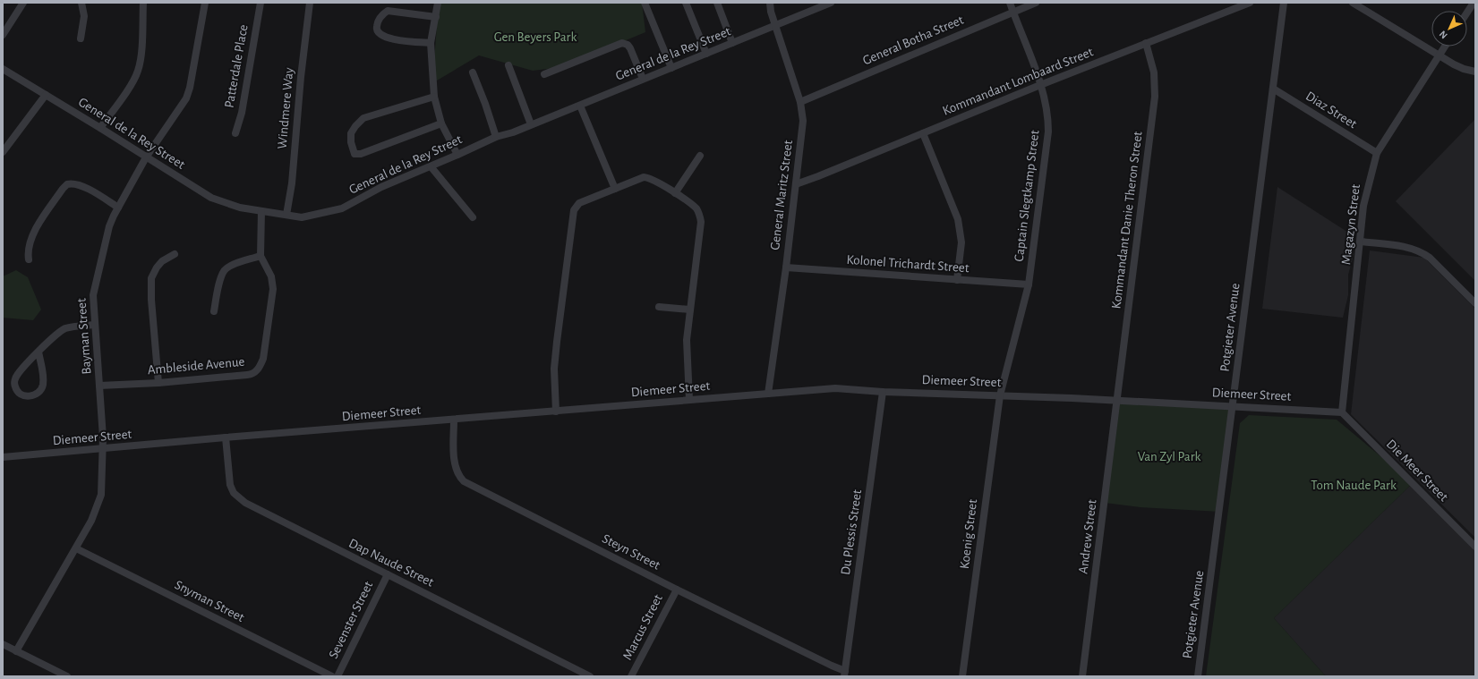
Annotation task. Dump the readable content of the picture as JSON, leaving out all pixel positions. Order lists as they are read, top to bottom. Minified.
{"streets":{"street":["General Botha Street","General de la Rey Street","Patterdale Place","Kommandant Lombaard Street","Windmere Way","Diaz Street","General Maritz Street","Captain Slegtkamp Street","Kommandant Danie Theron Street","Magazyn Street","Kolonel Trichardt Street","Potgieter Avenue","Bayman Street","Ambleside Avenue","Diemeer Street","Die Meer Street","Du Plessis Street","Koenig Street","Andrew Street","Steyn Street","Dap Naude Street","Snyman Street","Sevenster Street","Marcus Street"]},"crossings":[["General Botha Street","General Maritz Street"],["General Botha Street","Captain Slegtkamp Street"],["General de la Rey Street","Windmere Way"],["General de la Rey Street","General Maritz Street"],["General de la Rey Street","Bayman Street"],["General de la Rey Street","Ambleside Avenue"],["Kommandant Lombaard Street","General Maritz Street"],["Kommandant Lombaard Street","Captain Slegtkamp Street"],["Kommandant Lombaard Street","Kommandant Danie Theron Street"],["Diaz Street","Magazyn Street"],["Diaz Street","Potgieter Avenue"],["General Maritz Street","Kolonel Trichardt Street"],["General Maritz Street","Diemeer Street"],["Captain Slegtkamp Street","Kolonel Trichardt Street"],["Captain Slegtkamp Street","Diemeer Street"],["Captain Slegtkamp Street","Koenig Street"],["Kommandant Danie Theron Street","Diemeer Street"],["Kommandant Danie Theron Street","Andrew Street"],["Magazyn Street","Diemeer Street"],["Magazyn Street","Die Meer Street"],["Potgieter Avenue","Diemeer Street"],["Bayman Street","Ambleside Avenue"],["Bayman Street","Diemeer Street"],["Bayman Street","Snyman Street"],["Diemeer Street","Die Meer Street"],["Diemeer Street","Du Plessis Street"],["Diemeer Street","Koenig Street"],["Diemeer Street","Andrew Street"],["Diemeer Street","Steyn Street"],["Diemeer Street","Dap Naude Street"],["Du Plessis Street","Steyn Street"],["Steyn Street","Marcus Street"],["Dap Naude Street","Sevenster Street"]],"parks":["Gen Beyers Park","Van Zyl Park","Tom Naude Park"],"north":"bottom left"}
